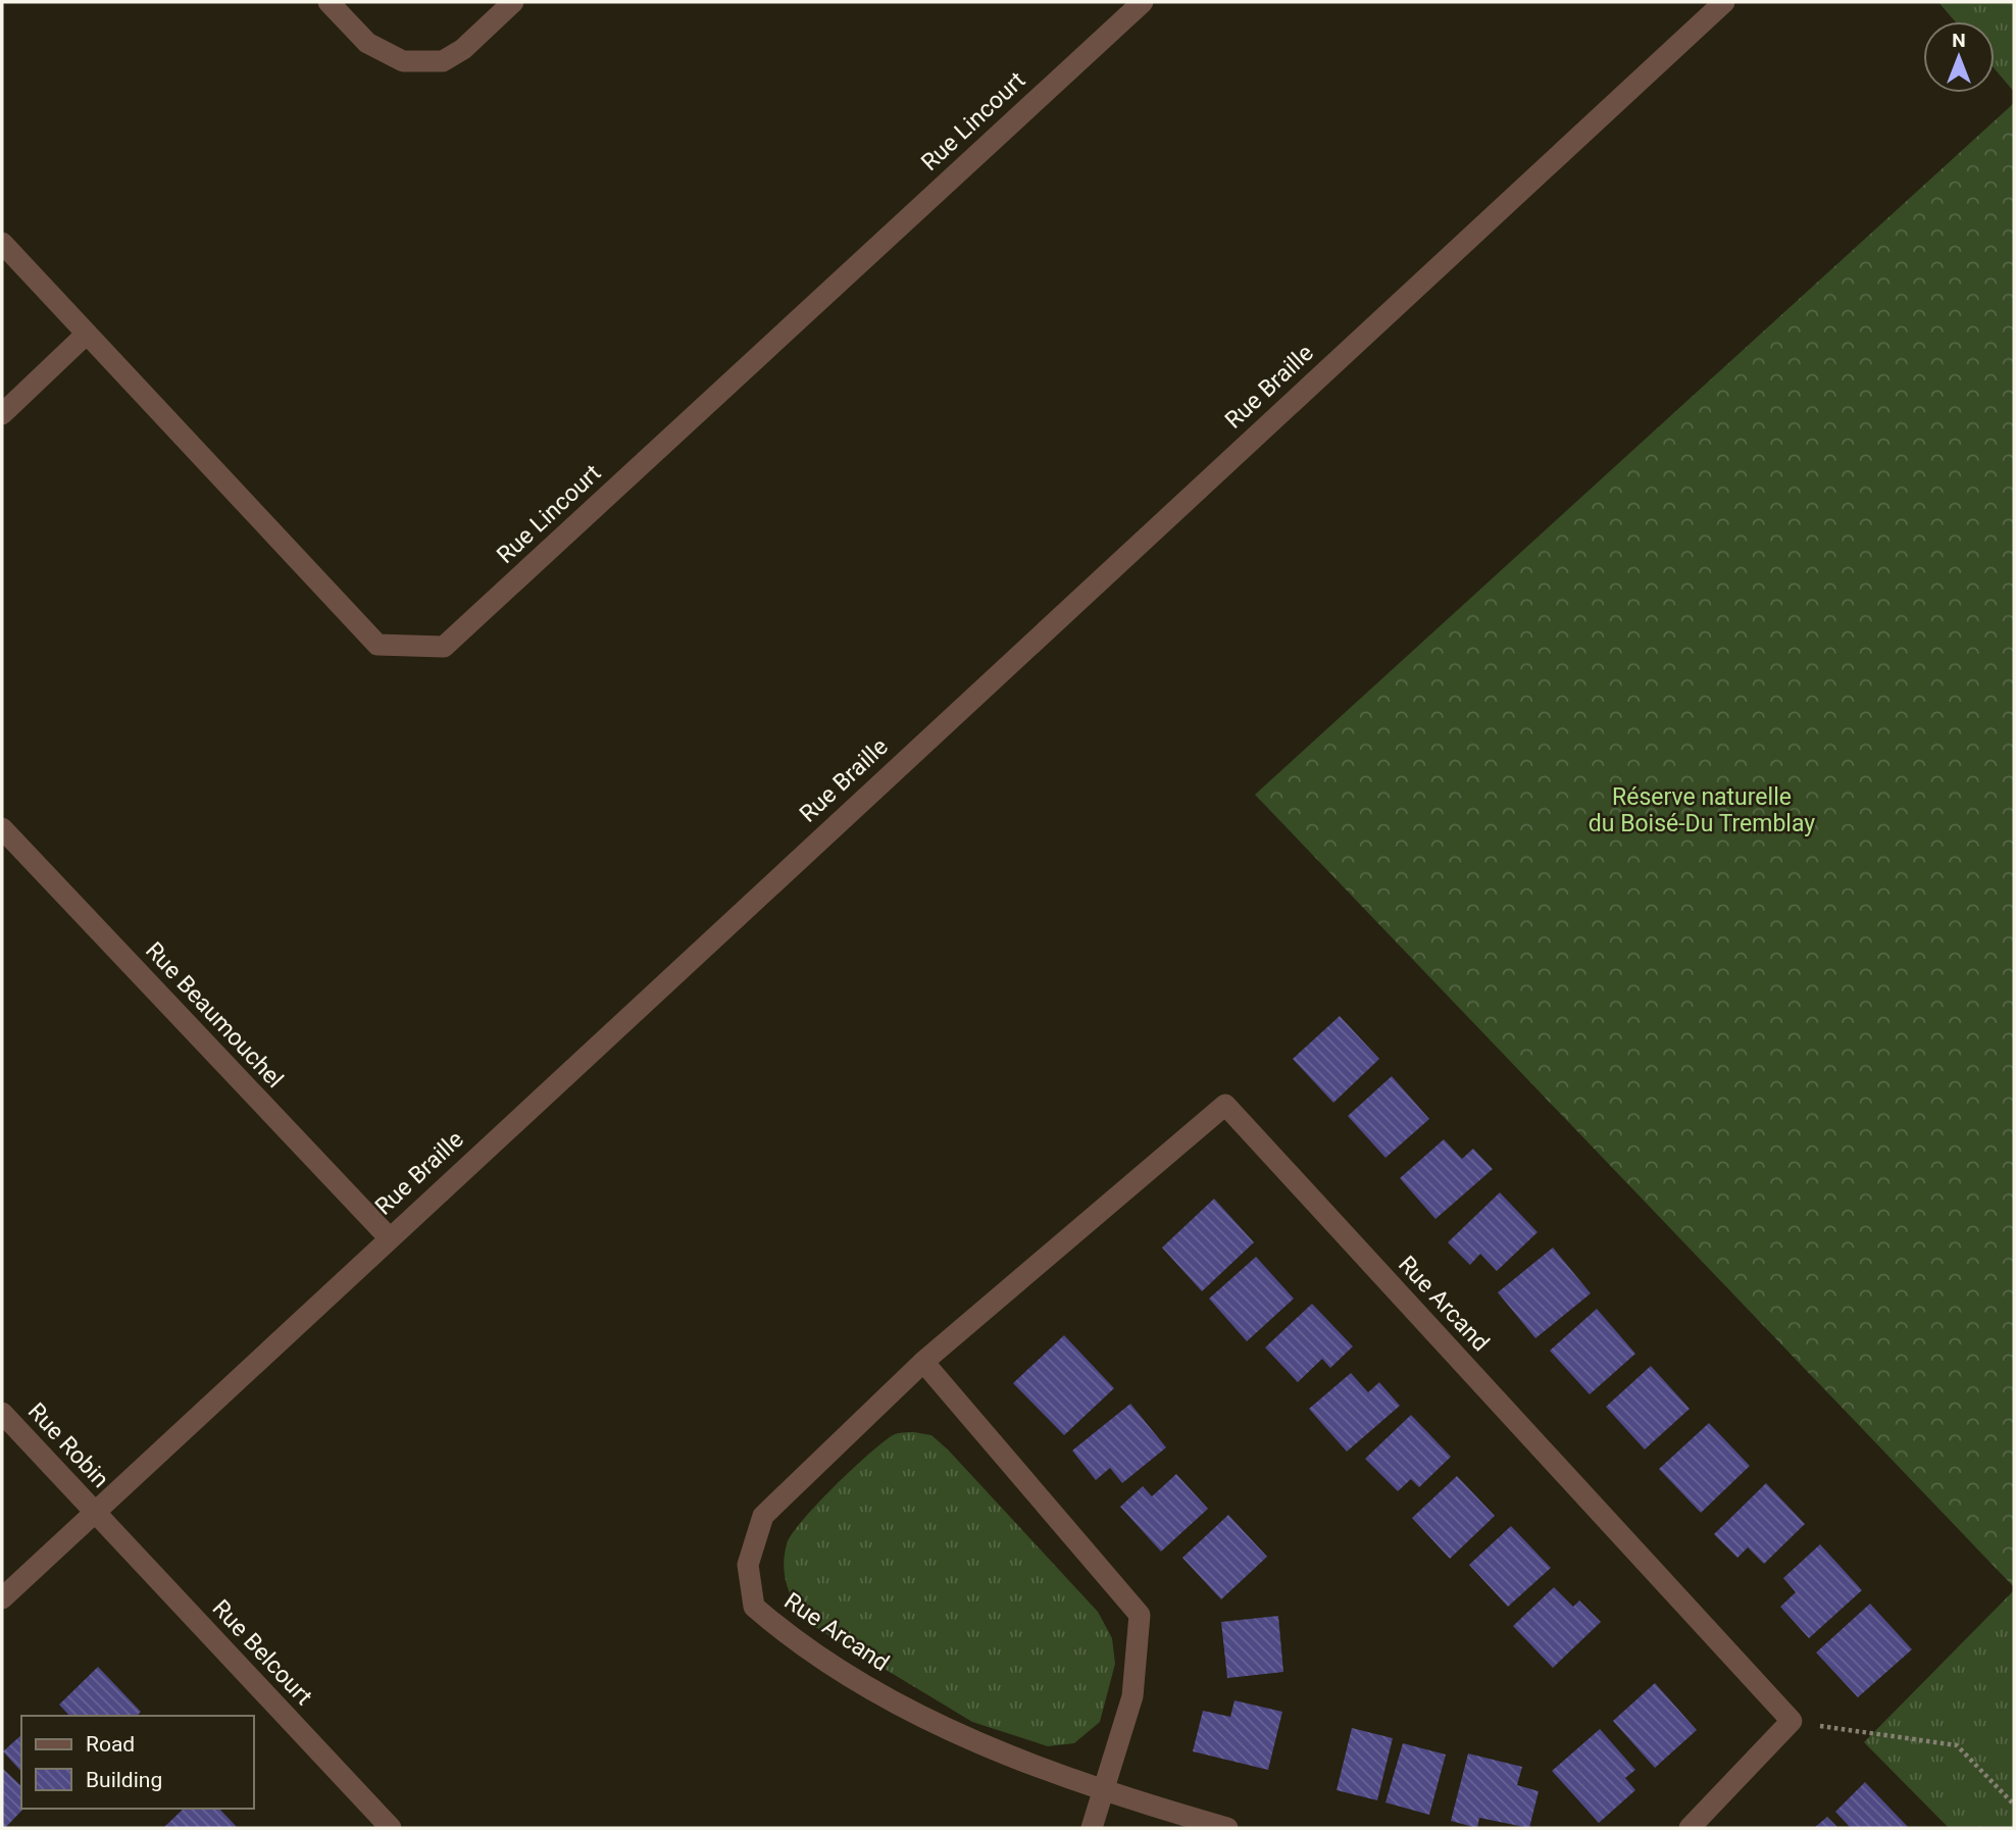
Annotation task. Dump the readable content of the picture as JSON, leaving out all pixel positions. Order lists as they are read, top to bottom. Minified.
{"streets":{"street":["Rue Lincourt","Rue Braille","Rue Beaumouchel","Rue Arcand","Rue Robin","Rue Belcourt"]},"crossings":[["Rue Braille","Rue Beaumouchel"],["Rue Braille","Rue Robin"],["Rue Braille","Rue Belcourt"],["Rue Robin","Rue Belcourt"]],"parks":["Réserve naturelle du Boisé-Du Tremblay"],"legend":["Road","Building"],"north":"top"}
